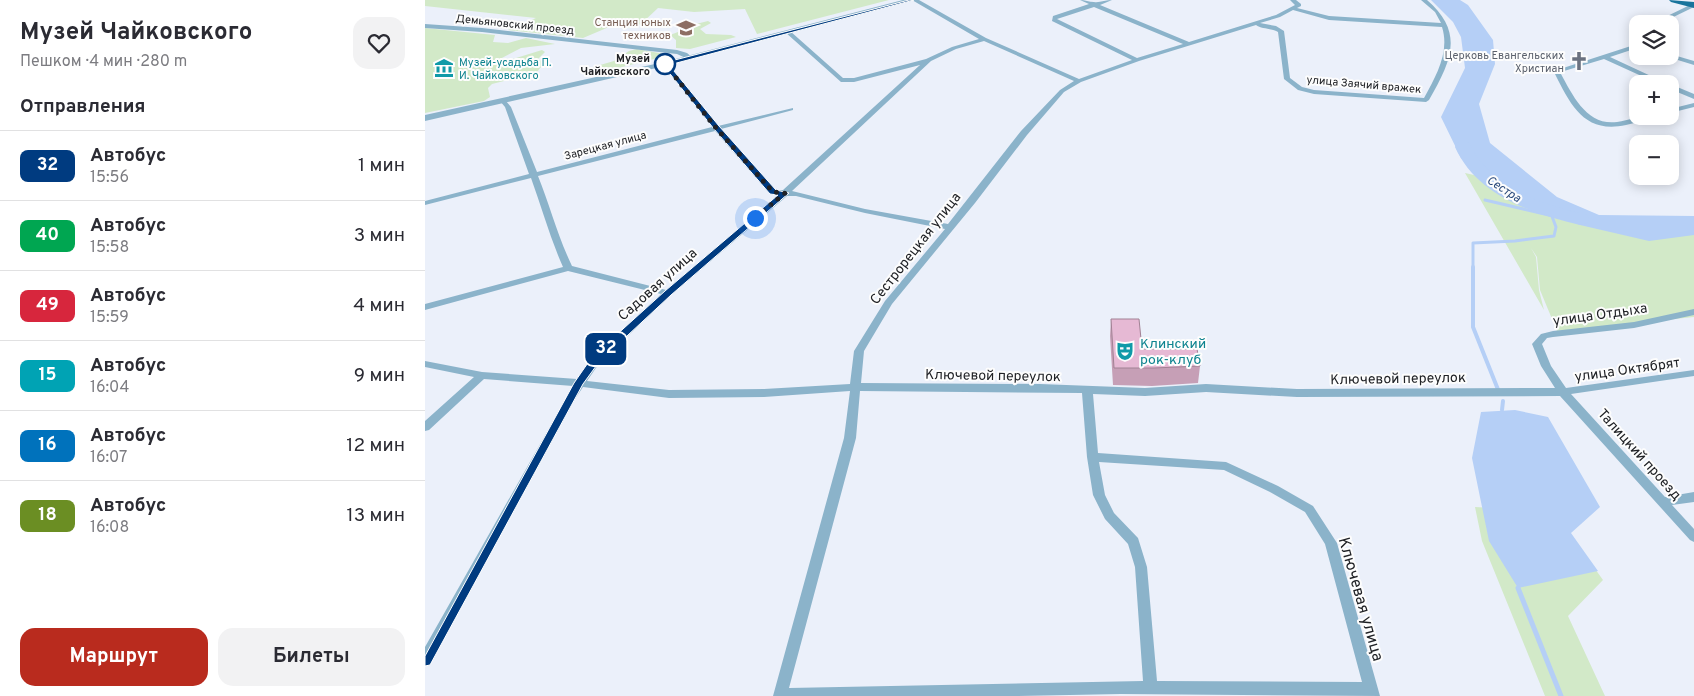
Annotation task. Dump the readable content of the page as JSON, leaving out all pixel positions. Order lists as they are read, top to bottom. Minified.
{"streets":{"street":["Демьяновский проезд","улица Заячий вражек","Зарецкая улица","Сестрорецкая улица","Садовая улица","улица Отдыха","улица Октябрят","Ключевой переулок","Талицкий проезд","Ключевая улица"]},"crossings":[["улица Заячий вражек","Сестрорецкая улица"],["Сестрорецкая улица","Ключевой переулок"],["Садовая улица","Ключевой переулок"],["улица Отдыха","улица Октябрят"],["улица Отдыха","Ключевой переулок"],["улица Отдыха","Талицкий проезд"],["улица Октябрят","Ключевой переулок"],["улица Октябрят","Талицкий проезд"],["Ключевой переулок","Талицкий проезд"]],"water":["Сестра"],"places":{"school or university":["Станция юных техников"],"church":["Церковь Евангельских Христиан"],"other":["Музей Чайковского"],"museum":["Музей-усадьба П. И. Чайковского"],"theatre":["Клинский рок-клуб"]},"lines":["bus line 32"],"page":{"heading":[["Музей Чайковского","Пешком · 4 мин · 280 m"],"Отправления"],"on_map":"32","map_buttons":["+","−"],"list":[{"mark":"32","name":"Автобус","note":"15:56","value":"1 мин"},{"mark":"40","name":"Автобус","note":"15:58","value":"3 мин"},{"mark":"49","name":"Автобус","note":"15:59","value":"4 мин"},{"mark":"15","name":"Автобус","note":"16:04","value":"9 мин"},{"mark":"16","name":"Автобус","note":"16:07","value":"12 мин"},{"mark":"18","name":"Автобус","note":"16:08","value":"13 мин"}],"buttons":["Маршрут","Билеты"]}}
